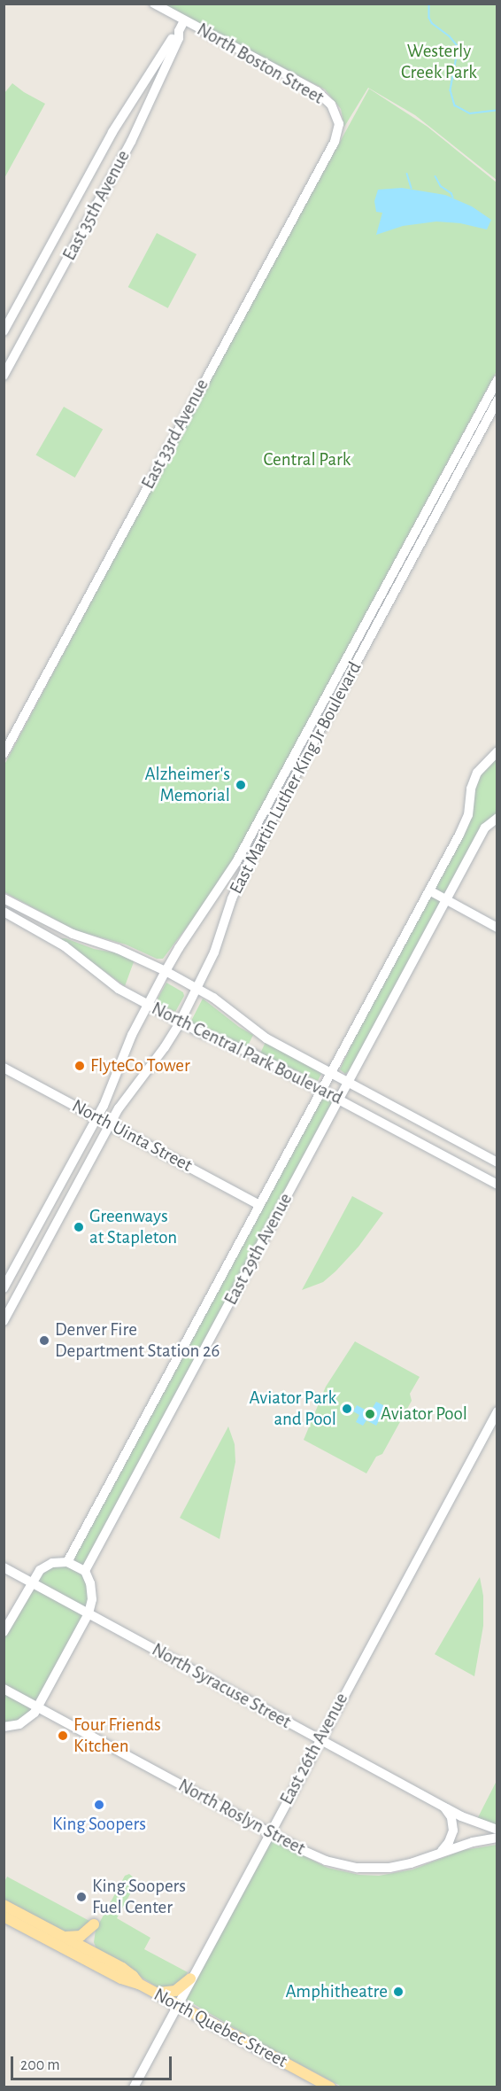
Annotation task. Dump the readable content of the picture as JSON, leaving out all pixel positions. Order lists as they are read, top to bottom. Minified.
{"streets":{"main road":["North Quebec Street"],"street":["North Boston Street","East 35th Avenue","East 33rd Avenue","East Martin Luther King Jr Boulevard","North Central Park Boulevard","North Uinta Street","East 29th Avenue","North Syracuse Street","East 26th Avenue","North Roslyn Street"]},"crossings":[["North Boston Street","East 35th Avenue"],["North Boston Street","East 33rd Avenue"],["East Martin Luther King Jr Boulevard","North Central Park Boulevard"],["East Martin Luther King Jr Boulevard","North Uinta Street"],["North Central Park Boulevard","East 29th Avenue"],["North Uinta Street","East 29th Avenue"],["North Syracuse Street","East 26th Avenue"],["East 26th Avenue","North Roslyn Street"],["East 26th Avenue","North Quebec Street"]],"parks":["Westerly Creek Park","Central Park"],"places":["Alzheimer's Memorial","FlyteCo Tower","Greenways at Stapleton","Denver Fire Department Station 26","Aviator Park and Pool","Aviator Pool","Four Friends Kitchen","King Soopers","King Soopers Fuel Center","Amphitheatre"],"scale_bar":"200 m"}
